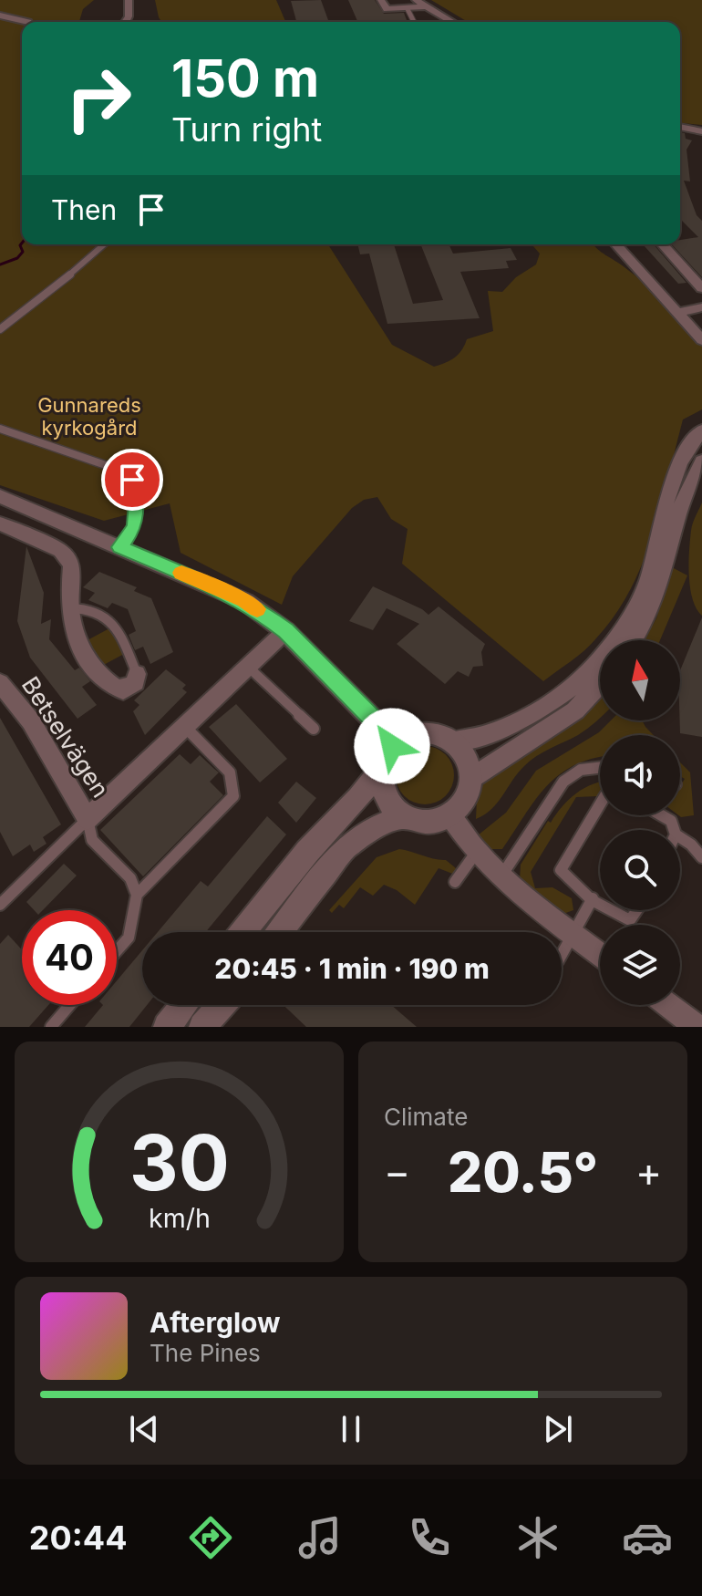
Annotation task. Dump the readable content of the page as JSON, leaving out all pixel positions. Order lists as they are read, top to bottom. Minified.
{"streets":{"street":["Betselvägen"]},"parks":["Gunnareds kyrkogård"],"north":"top","page":{"turn":["150 m","Turn right"],"then":"Then","limit":"40","trip":"20:45 · 1 min · 190 m","tile":"Climate","heat":["−","20.5°","+"],"song":["Afterglow","The Pines"],"tabs":"20:44","gauge":["30","km/h"]}}
